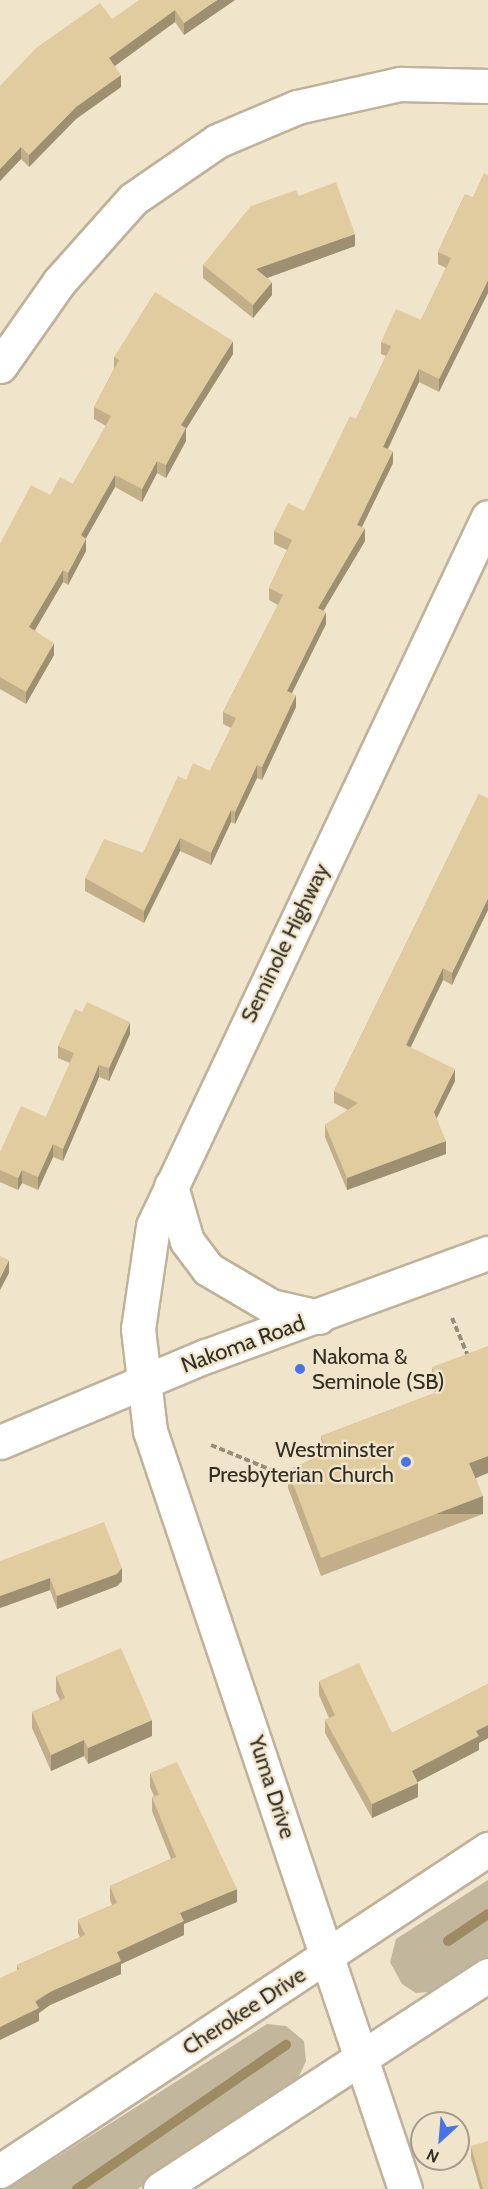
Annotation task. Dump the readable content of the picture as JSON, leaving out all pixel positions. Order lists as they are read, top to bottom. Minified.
{"streets":{"street":["Seminole Highway","Nakoma Road","Yuma Drive","Cherokee Drive"]},"crossings":[["Seminole Highway","Nakoma Road"],["Seminole Highway","Yuma Drive"],["Nakoma Road","Yuma Drive"],["Yuma Drive","Cherokee Drive"]],"places":["Nakoma & Seminole (SB)","Westminster Presbyterian Church"],"north":"bottom left"}
